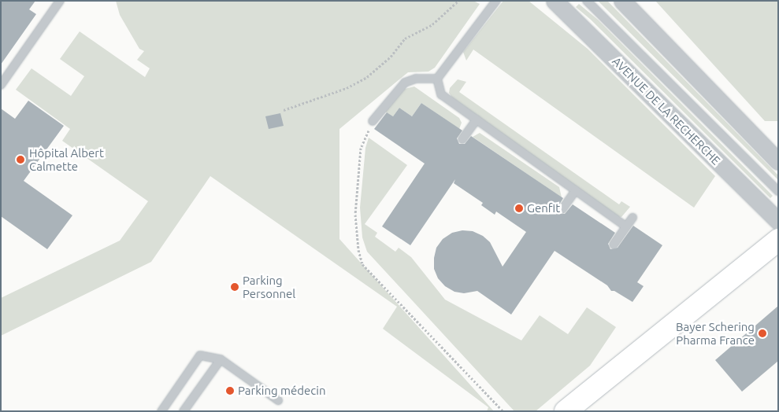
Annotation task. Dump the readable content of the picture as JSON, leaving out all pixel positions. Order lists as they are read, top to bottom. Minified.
{"streets":{"street":["AVENUE DE LA RECHERCHE"]},"places":["Hôpital Albert Calmette","Genfit","Parking Personnel","Bayer Schering Pharma France","Parking médecin"]}
